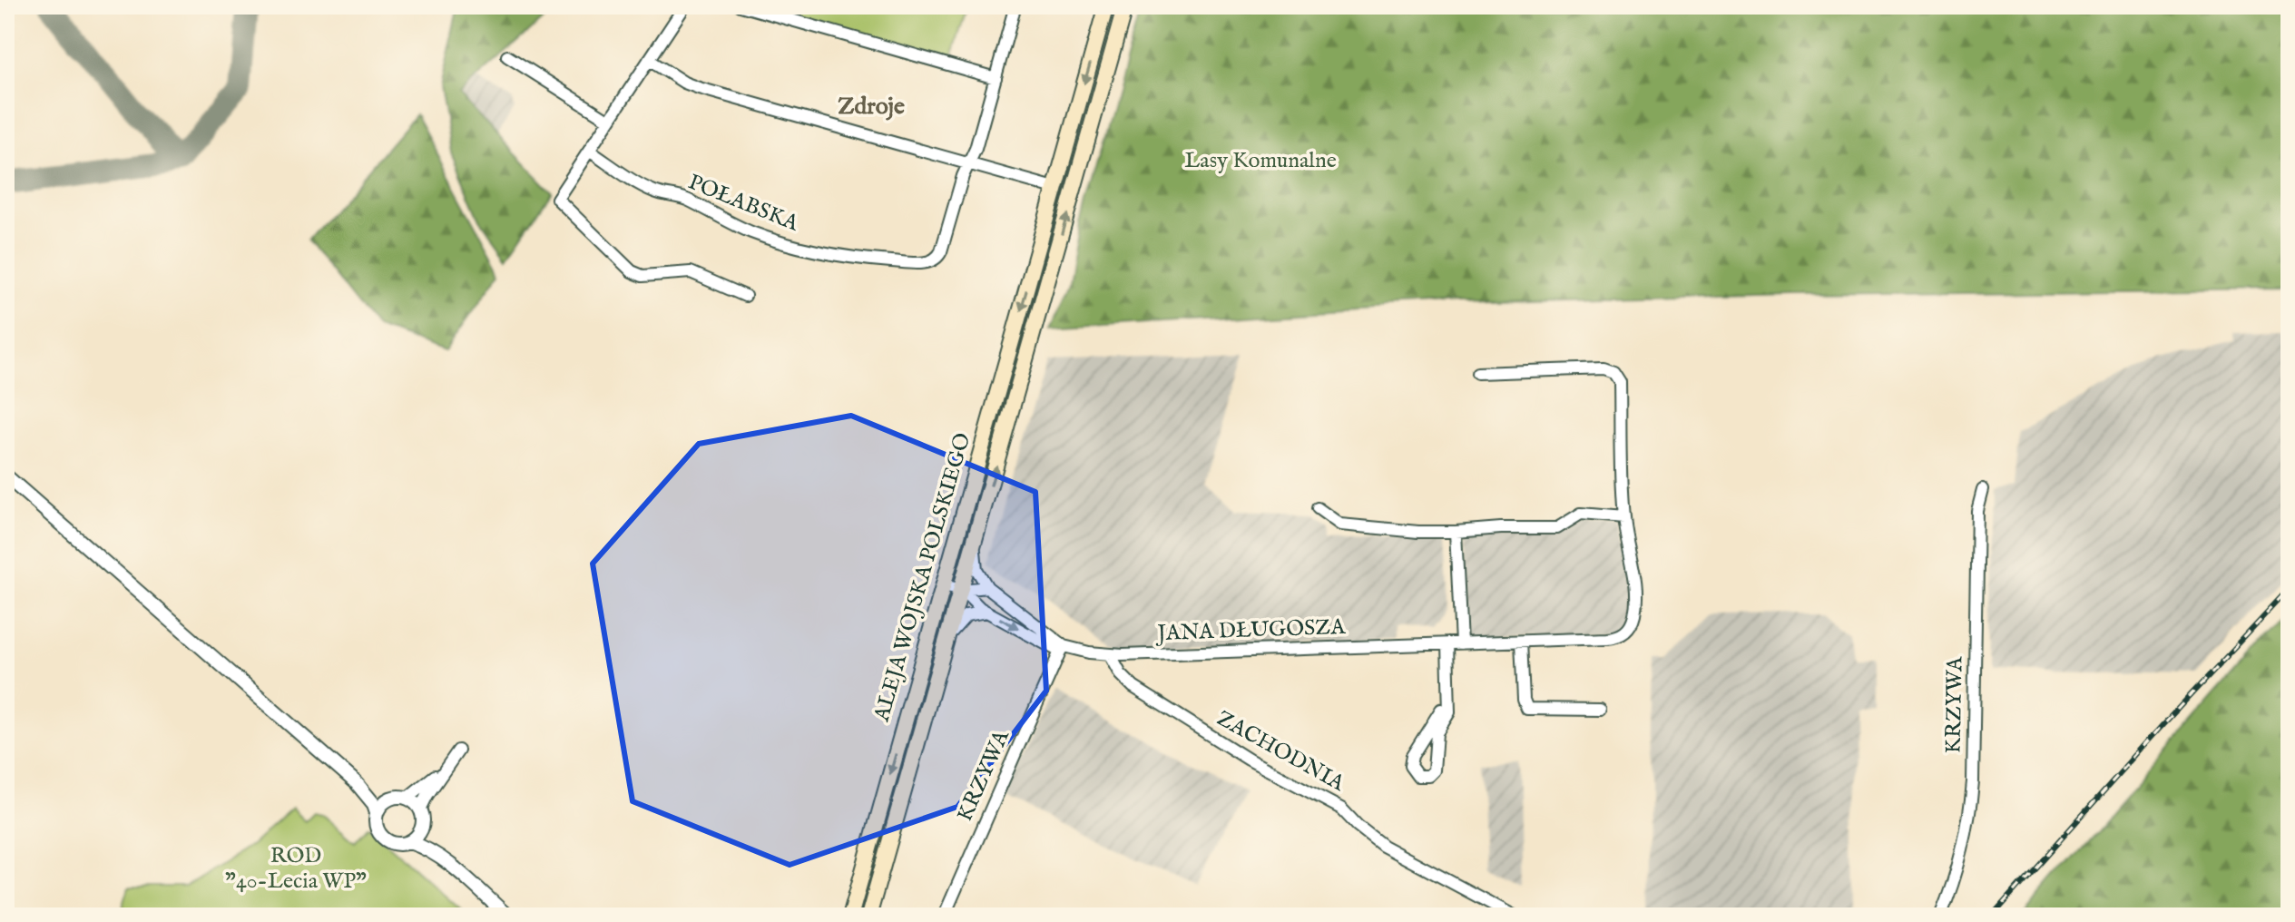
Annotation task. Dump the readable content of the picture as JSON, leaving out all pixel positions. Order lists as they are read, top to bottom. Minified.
{"streets":{"main road":["ALEJA WOJSKA POLSKIEGO"],"street":["POŁABSKA","JANA DŁUGOSZA","KRZYWA","ZACHODNIA"]},"crossings":[["JANA DŁUGOSZA","KRZYWA"],["JANA DŁUGOSZA","ZACHODNIA"]],"districts":["Zdroje"],"parks":["Lasy Komunalne","ROD \"40-Lecia WP\""]}
